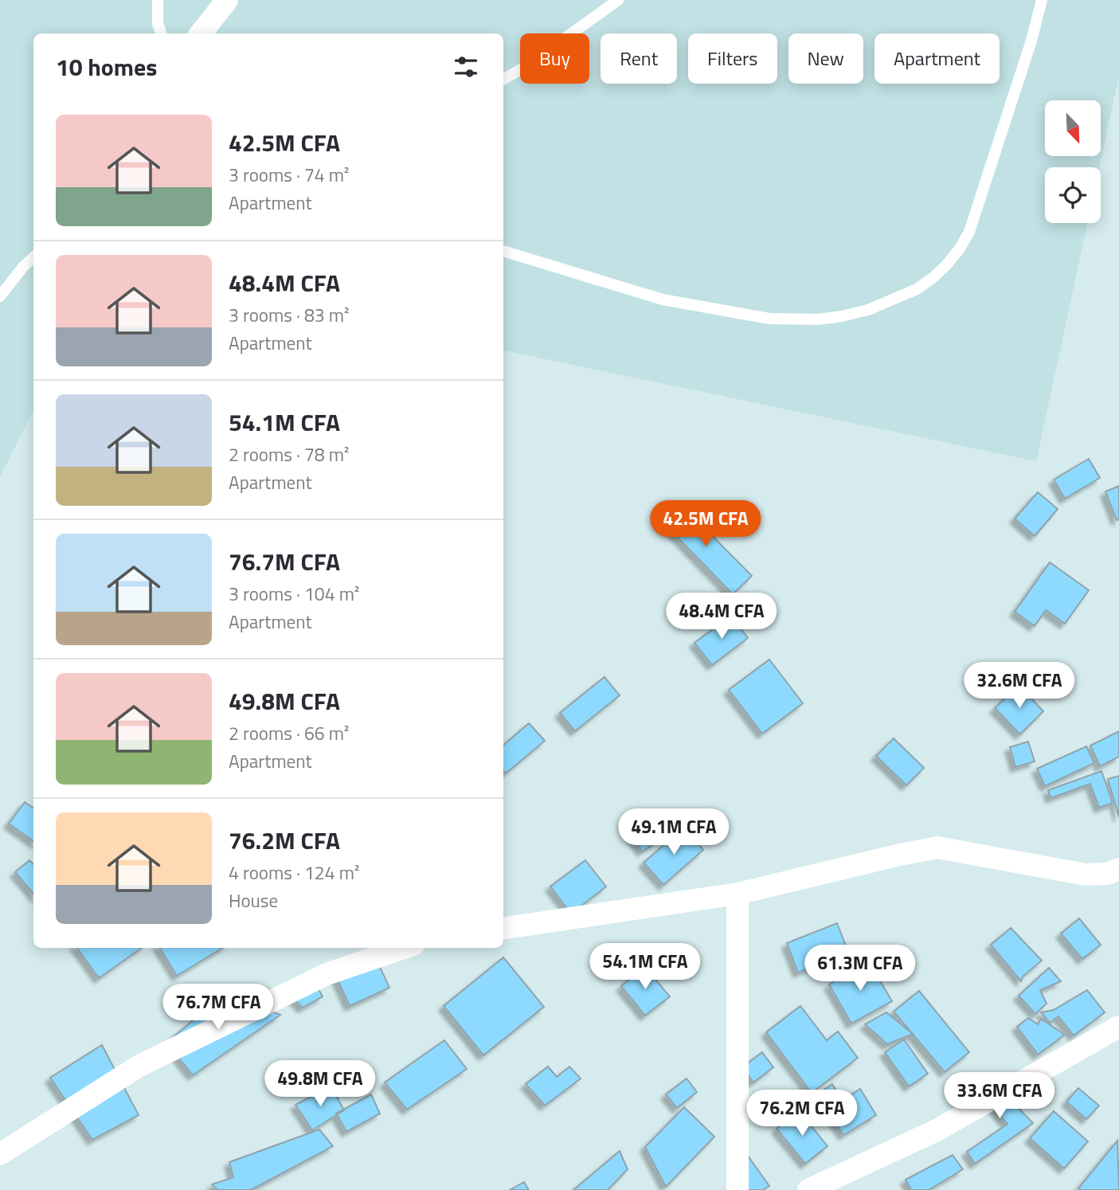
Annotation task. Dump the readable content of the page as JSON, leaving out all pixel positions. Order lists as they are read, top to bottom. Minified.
{"north":"bottom right","page":{"chip":["Buy","Rent","Filters","New","Apartment"],"heading":"10 homes","list":[{"name":"42.5M CFA","note":"3 rooms · 74 m² · Apartment"},{"name":"48.4M CFA","note":"3 rooms · 83 m² · Apartment"},{"name":"54.1M CFA","note":"2 rooms · 78 m² · Apartment"},{"name":"76.7M CFA","note":"3 rooms · 104 m² · Apartment"},{"name":"49.8M CFA","note":"2 rooms · 66 m² · Apartment"},{"name":"76.2M CFA","note":"4 rooms · 124 m² · House"}],"price":["42.5M CFA","48.4M CFA","32.6M CFA","49.1M CFA","54.1M CFA","61.3M CFA","76.7M CFA","49.8M CFA","33.6M CFA","76.2M CFA"]}}
